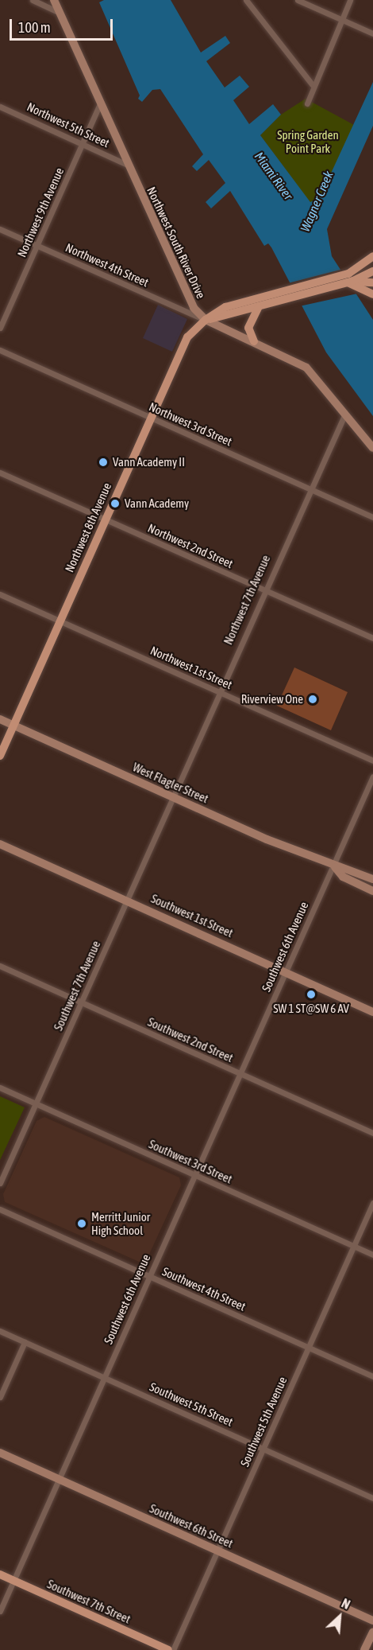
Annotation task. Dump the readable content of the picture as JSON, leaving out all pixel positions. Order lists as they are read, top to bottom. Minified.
{"streets":{"main road":["Northwest South River Drive","Northwest 8th Avenue","West Flagler Street","Southwest 1st Street","Southwest 6th Street","Southwest 7th Street"],"street":["Northwest 5th Street","Northwest 9th Avenue","Northwest 4th Street","Northwest 3rd Street","Northwest 2nd Street","Northwest 7th Avenue","Northwest 1st Street","Southwest 6th Avenue","Southwest 7th Avenue","Southwest 2nd Street","Southwest 3rd Street","Southwest 4th Street","Southwest 5th Street","Southwest 5th Avenue"]},"crossings":[["Northwest 5th Street","Northwest 9th Avenue"],["Northwest 5th Street","Northwest South River Drive"],["Northwest 9th Avenue","Northwest South River Drive"],["Northwest 9th Avenue","Northwest 4th Street"],["Northwest South River Drive","Northwest 4th Street"],["Northwest South River Drive","Northwest 8th Avenue"],["Northwest South River Drive","Northwest 7th Avenue"],["Northwest 4th Street","Northwest 8th Avenue"],["Northwest 3rd Street","Northwest 8th Avenue"],["Northwest 3rd Street","Northwest 7th Avenue"],["Northwest 8th Avenue","Northwest 2nd Street"],["Northwest 8th Avenue","Northwest 1st Street"],["Northwest 8th Avenue","West Flagler Street"],["Northwest 2nd Street","Northwest 7th Avenue"],["Northwest 7th Avenue","Northwest 1st Street"],["Northwest 7th Avenue","West Flagler Street"],["Northwest 7th Avenue","Southwest 7th Avenue"],["West Flagler Street","Southwest 6th Avenue"],["West Flagler Street","Southwest 7th Avenue"],["Southwest 1st Street","Southwest 6th Avenue"],["Southwest 1st Street","Southwest 7th Avenue"],["Southwest 6th Avenue","Southwest 2nd Street"],["Southwest 6th Avenue","Southwest 3rd Street"],["Southwest 6th Avenue","Southwest 4th Street"],["Southwest 6th Avenue","Southwest 5th Street"],["Southwest 6th Avenue","Southwest 6th Street"],["Southwest 6th Avenue","Southwest 7th Street"],["Southwest 7th Avenue","Southwest 2nd Street"],["Southwest 7th Avenue","Southwest 3rd Street"],["Southwest 3rd Street","Southwest 5th Avenue"],["Southwest 4th Street","Southwest 5th Avenue"],["Southwest 5th Street","Southwest 5th Avenue"],["Southwest 5th Avenue","Southwest 6th Street"]],"water":["Miami River","Wagner Creek"],"parks":["Spring Garden Point Park"],"places":["Vann Academy II","Vann Academy","Riverview One","SW 1 ST@SW 6 AV","Merritt Junior High School"],"scale_bar":"100 m","north":"top right"}
